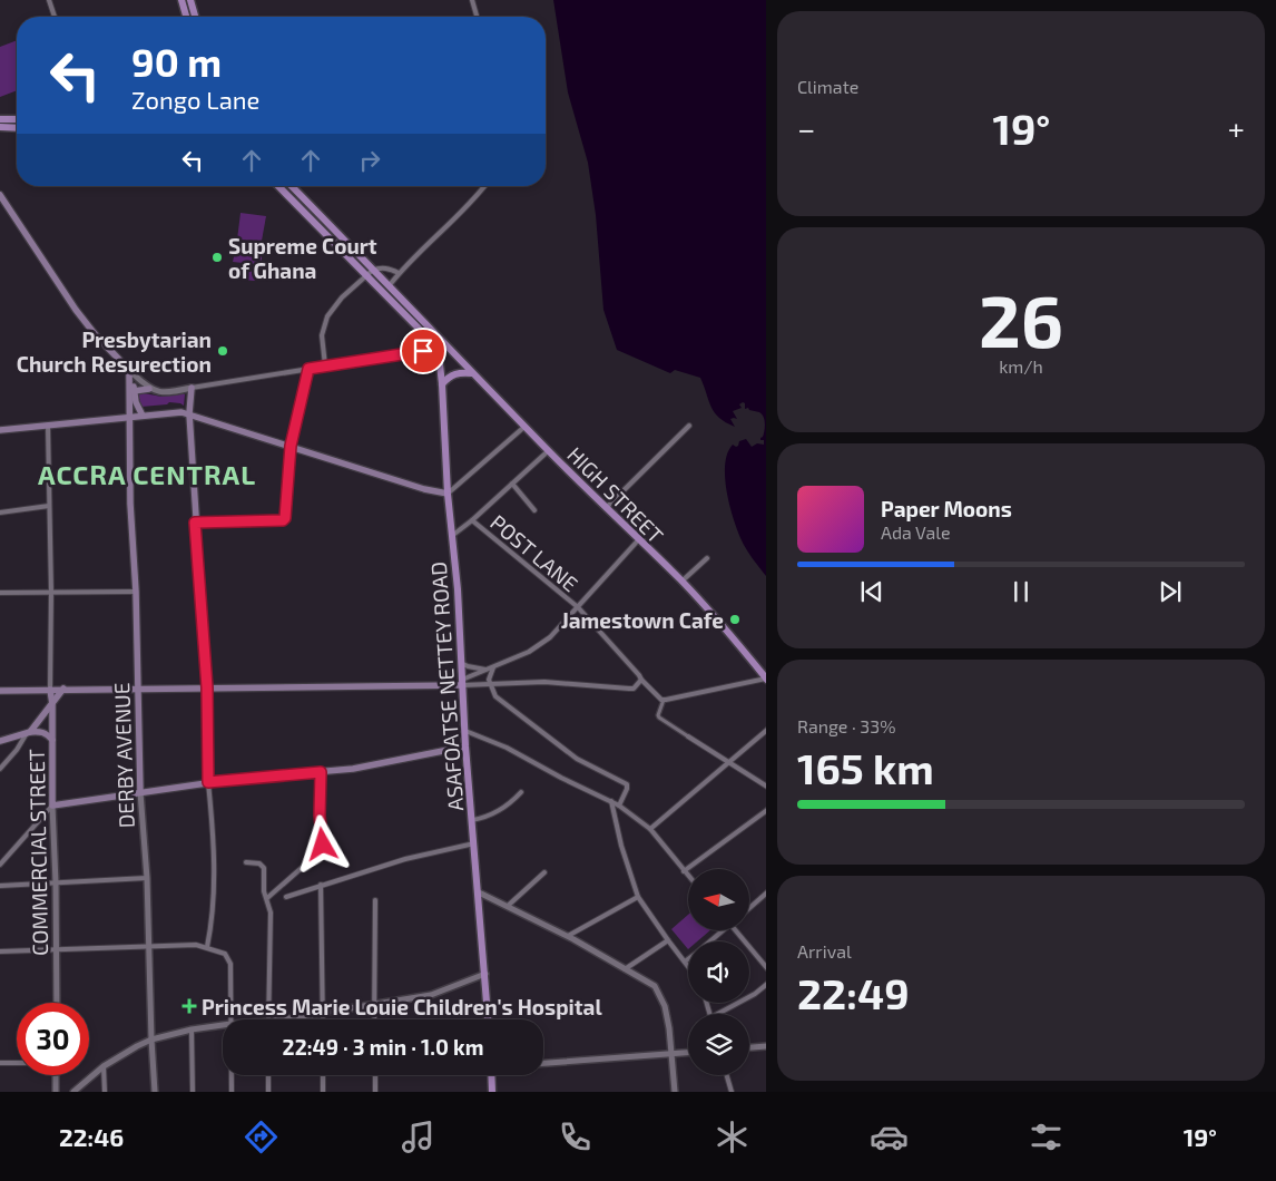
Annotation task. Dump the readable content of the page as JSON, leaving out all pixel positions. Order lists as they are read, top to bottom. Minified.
{"streets":{"main road":["HIGH STREET","ASAFOATSE NETTEY ROAD","DERBY AVENUE","COMMERCIAL STREET"],"street":["POST LANE"]},"districts":["ACCRA CENTRAL"],"places":{"other":["Supreme Court of Ghana","Presbytarian Church Resurection","Jamestown Cafe"],"health":["Princess Marie Louie Children's Hospital"]},"north":"left","page":{"tile":["Climate",["26","km/h"],["Range · 33%","165 km"],["Arrival","22:49"]],"turn":["90 m","Zongo Lane"],"heat":["−","19°","+"],"song":["Paper Moons","Ada Vale"],"limit":"30","trip":"22:49 · 3 min · 1.0 km","tabs":["22:46","19°"]}}
